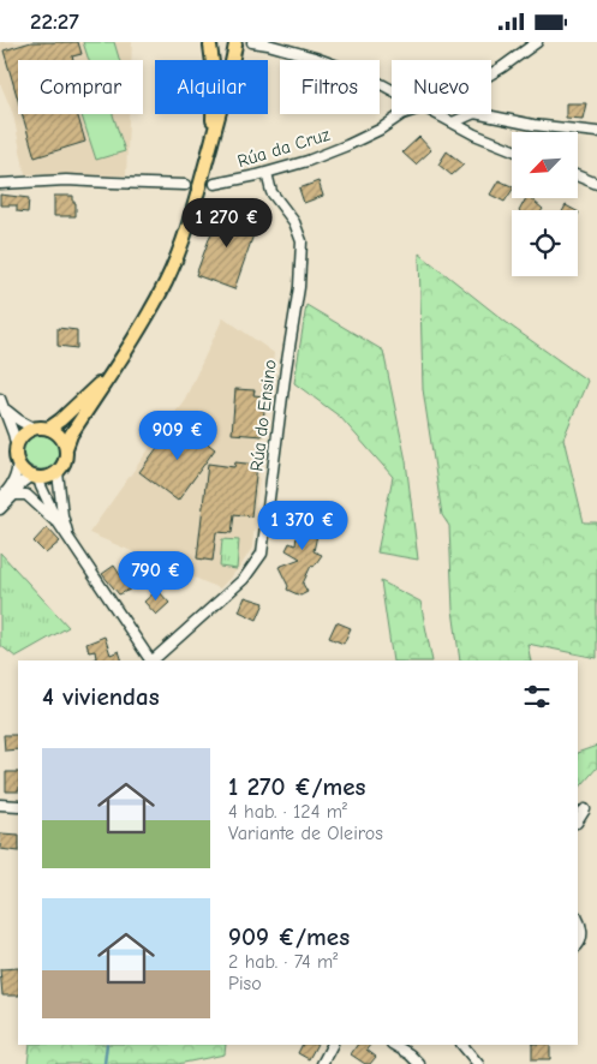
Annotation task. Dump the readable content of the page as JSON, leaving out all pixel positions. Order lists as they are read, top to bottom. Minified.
{"streets":{"street":["Rúa da Cruz","Rúa do Ensino"]},"crossings":[["Rúa da Cruz","Rúa do Ensino"]],"north":"bottom left","page":{"status":"22:27","chip":["Comprar","Alquilar","Filtros","Nuevo"],"price":["1 270 €","909 €","1 370 €","790 €"],"heading":"4 viviendas","list":[{"name":"1 270 €/mes","note":"4 hab. · 124 m² · Variante de Oleiros"},{"name":"909 €/mes","note":"2 hab. · 74 m² · Piso"}]}}
